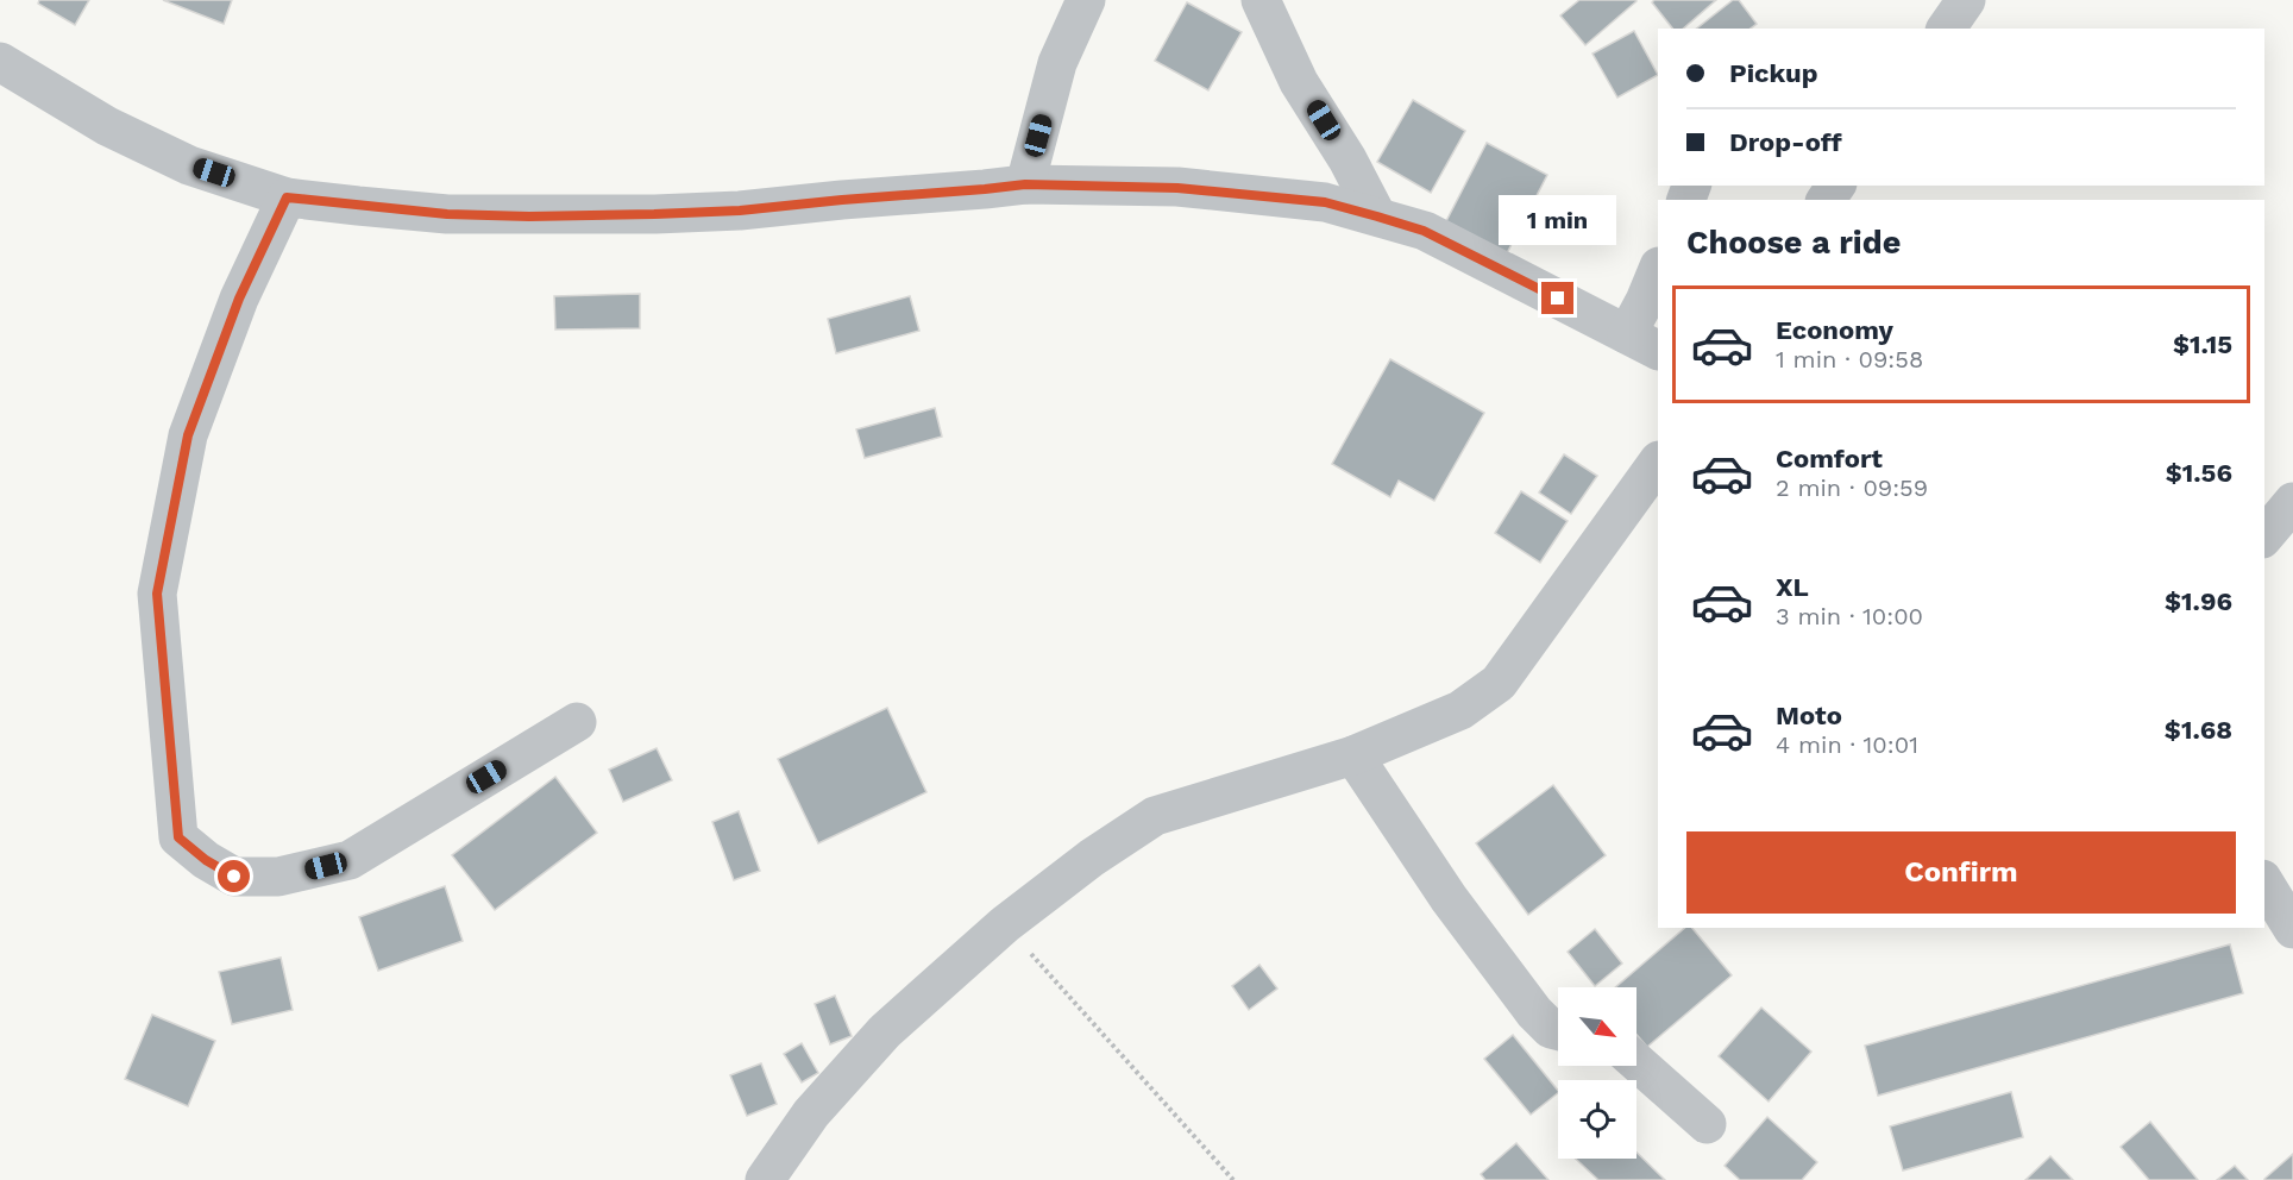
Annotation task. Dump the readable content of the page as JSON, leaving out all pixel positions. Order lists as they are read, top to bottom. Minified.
{"north":"bottom right","page":{"banner":["Pickup","Drop-off"],"bubble":"1 min","heading":"Choose a ride","list":[{"name":"Economy","note":"1 min · 09:58","value":"$1.15"},{"name":"Comfort","note":"2 min · 09:59","value":"$1.56"},{"name":"XL","note":"3 min · 10:00","value":"$1.96"},{"name":"Moto","note":"4 min · 10:01","value":"$1.68"}],"buttons":"Confirm"}}
